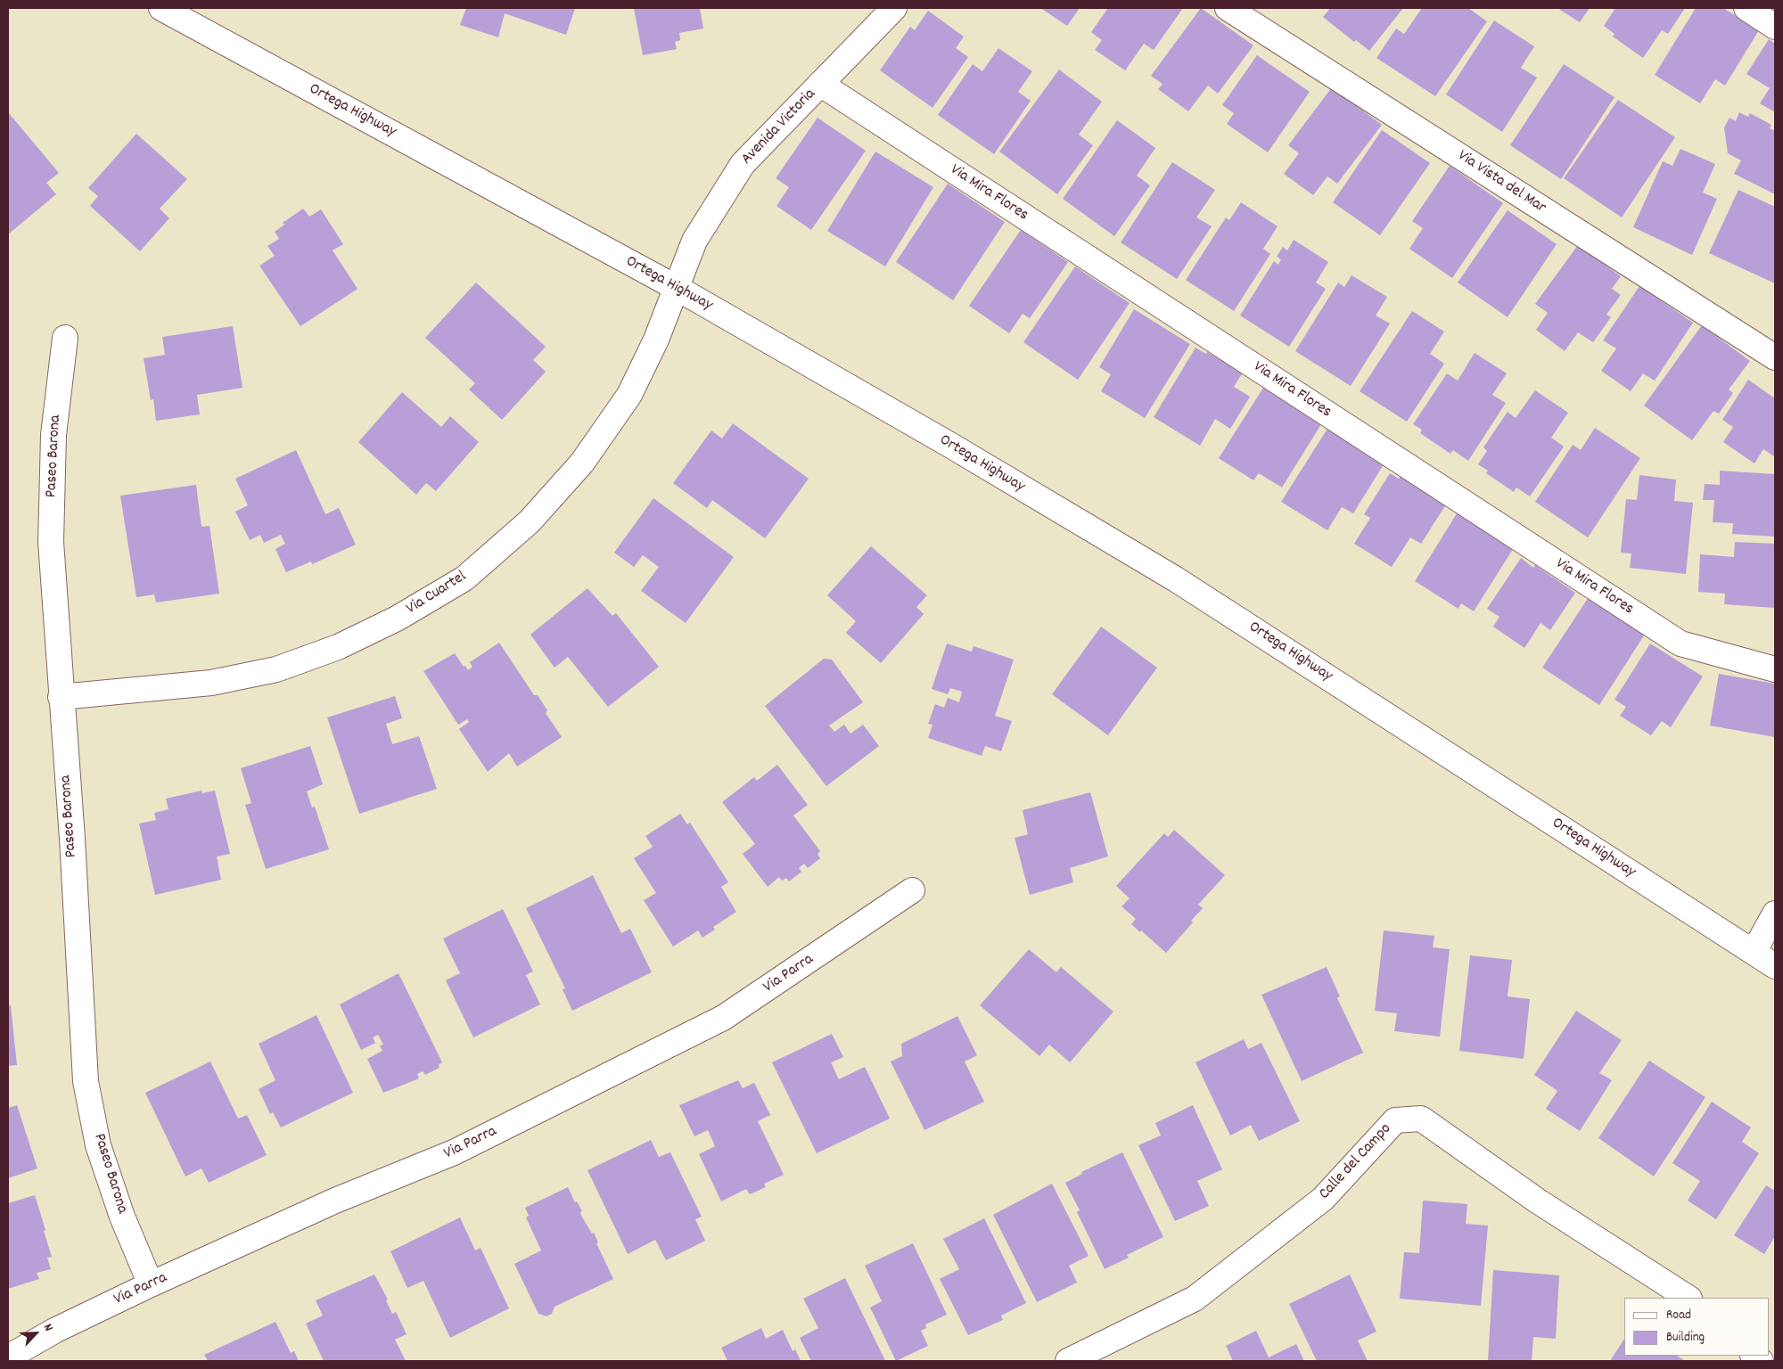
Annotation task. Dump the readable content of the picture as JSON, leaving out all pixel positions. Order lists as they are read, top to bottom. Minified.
{"streets":{"street":["Ortega Highway","Avenida Victoria","Via Vista del Mar","Via Mira Flores","Paseo Barona","Via Cuartel","Via Parra","Calle del Campo"]},"crossings":[["Ortega Highway","Avenida Victoria"],["Ortega Highway","Via Cuartel"],["Avenida Victoria","Via Mira Flores"],["Avenida Victoria","Via Cuartel"],["Paseo Barona","Via Cuartel"],["Paseo Barona","Via Parra"]],"legend":["Road","Building"],"north":"top right"}
